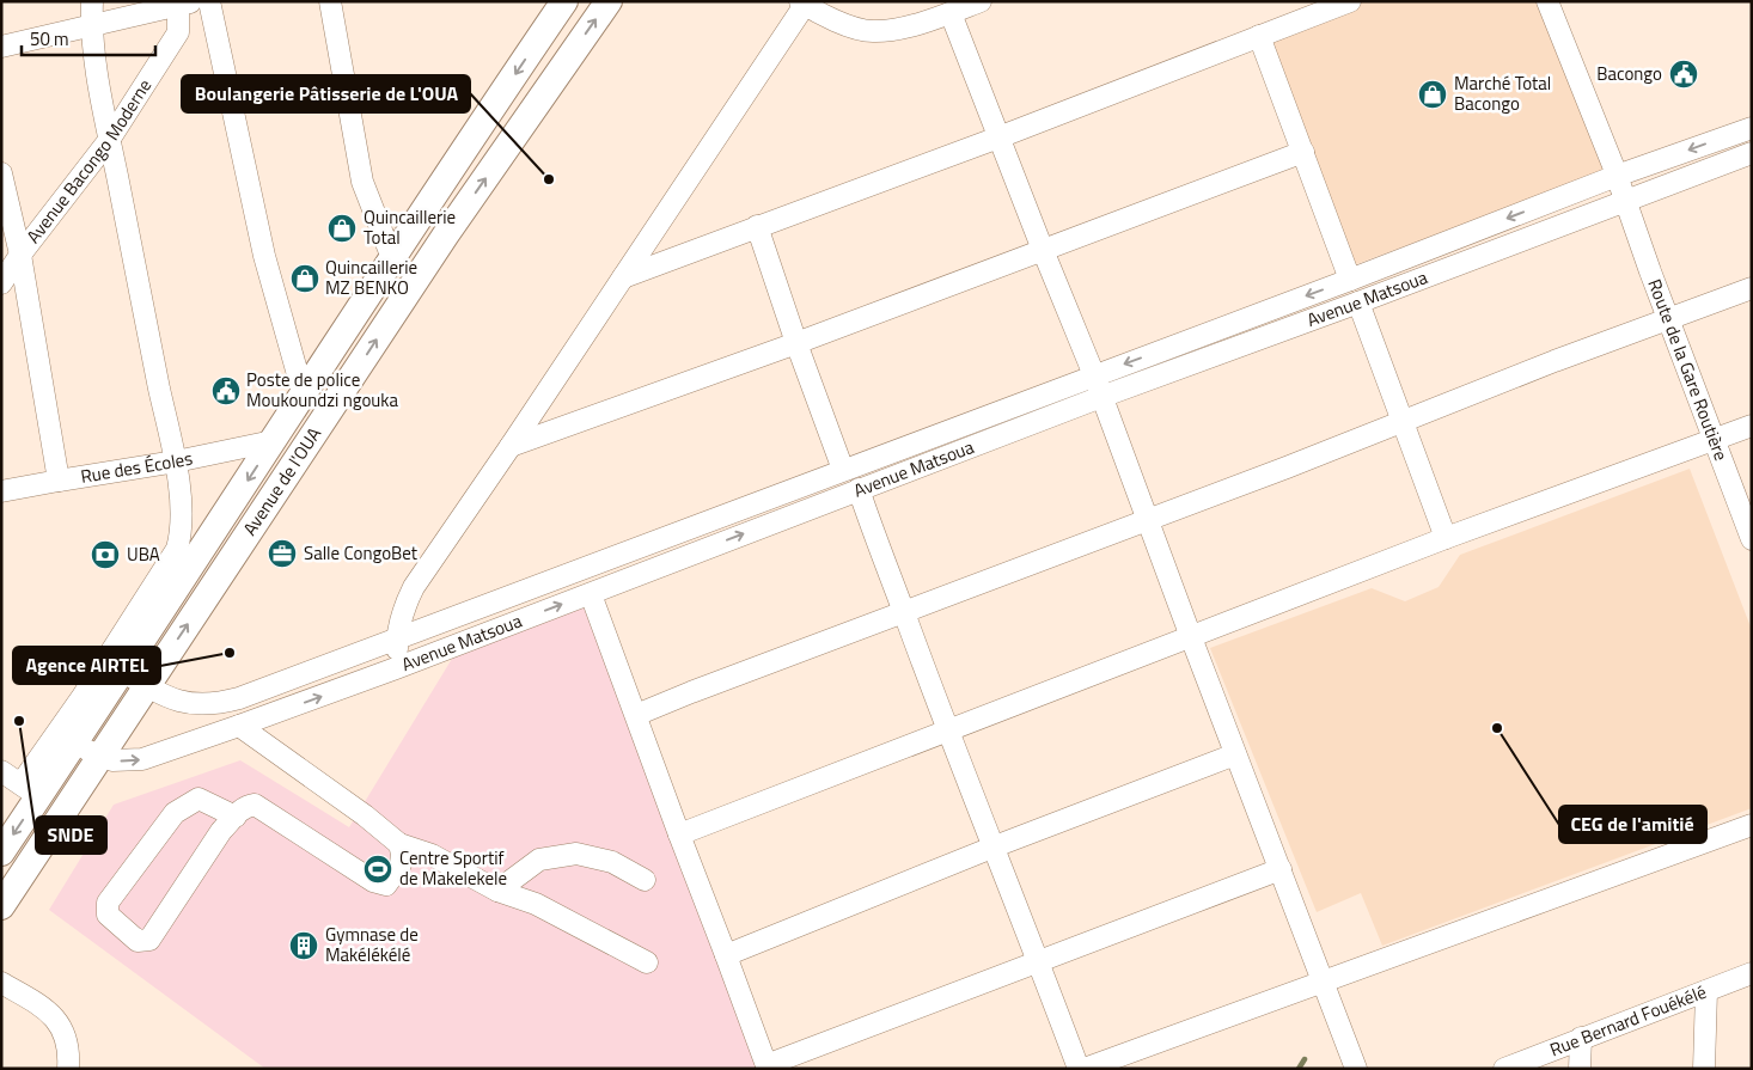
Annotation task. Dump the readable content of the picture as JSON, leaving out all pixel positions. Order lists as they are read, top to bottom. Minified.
{"streets":{"main road":["Avenue de l'OUA"],"street":["Avenue Bacongo Moderne","Avenue Matsoua","Route de la Gare Routière","Rue des Écoles","Rue Bernard Fouékélé"]},"crossings":[["Avenue Matsoua","Route de la Gare Routière"],["Avenue Matsoua","Avenue de l'OUA"],["Rue des Écoles","Avenue de l'OUA"]],"places":{"public building":["Bacongo","Poste de police Moukoundzi ngouka"],"shop":["Marché Total Bacongo","Quincaillerie Total","Quincaillerie MZ BENKO"],"other":["Boulangerie Pâtisserie de L'OUA","Agence AIRTEL","SNDE","CEG de l'amitié"],"office":["Salle CongoBet"],"bank":["UBA"],"sports":["Centre Sportif de Makelekele"],"building":["Gymnase de Makélékélé"]},"scale_bar":"50 m"}
